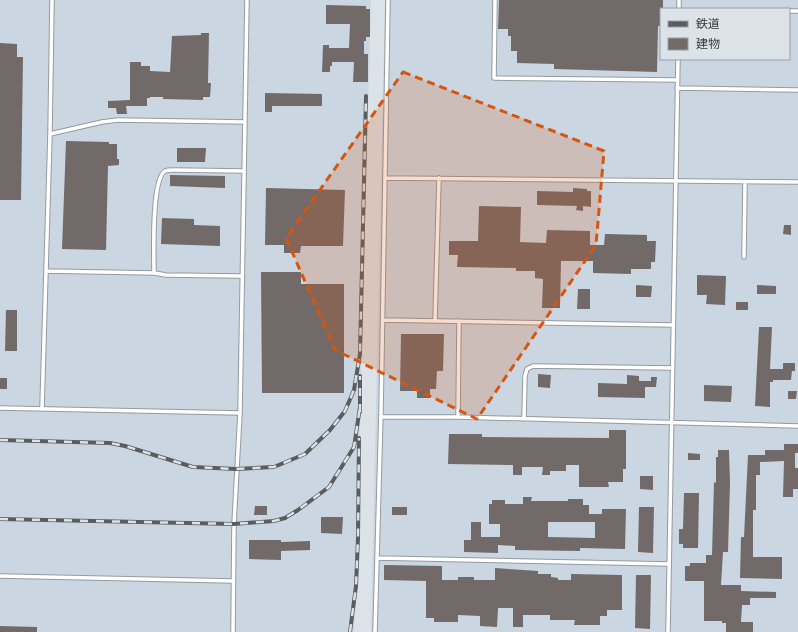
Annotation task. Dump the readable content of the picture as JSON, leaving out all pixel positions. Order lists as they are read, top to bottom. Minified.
{"legend":["鉄道","建物"]}
